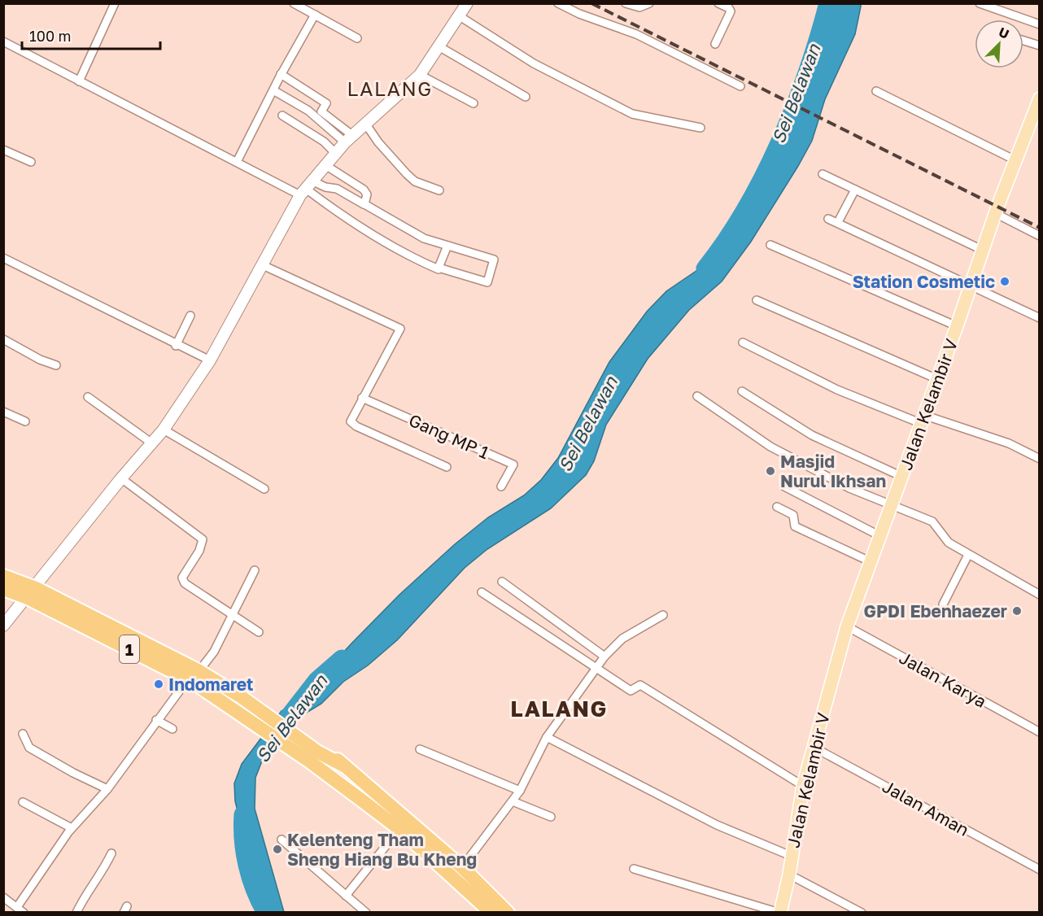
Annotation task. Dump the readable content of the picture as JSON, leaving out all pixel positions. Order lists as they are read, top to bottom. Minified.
{"streets":{"highway":["1"],"main road":["Jalan Kelambir V"],"street":["Gang MP 1","Jalan Karya","Jalan Aman"]},"crossings":[["Jalan Kelambir V","Jalan Karya"],["Jalan Kelambir V","Jalan Aman"]],"districts":["LALANG","LALANG"],"water":["Sei Belawan"],"places":["Station Cosmetic","Masjid Nurul Ikhsan","GPDI Ebenhaezer","Indomaret","Kelenteng Tham Sheng Hiang Bu Kheng"],"scale_bar":"100 m","north":"top right"}
